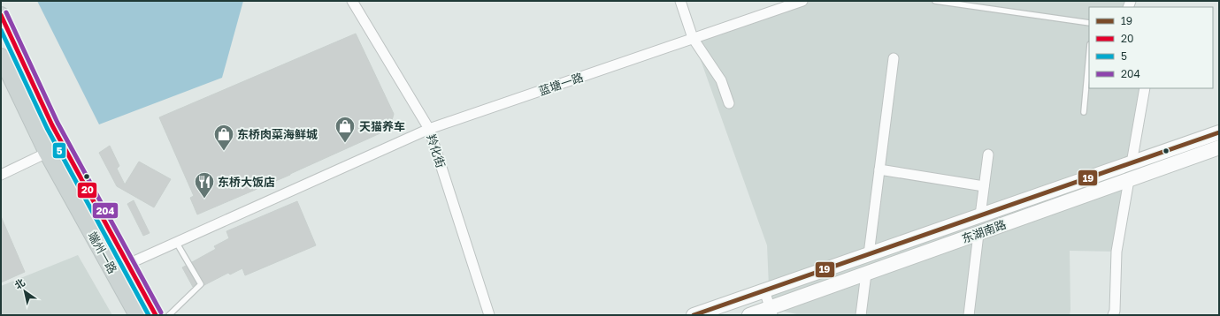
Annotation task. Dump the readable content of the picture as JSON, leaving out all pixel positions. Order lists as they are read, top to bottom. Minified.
{"streets":{"main road":["东湖南路","端州一路"],"street":["蓝塘一路","羚化街"]},"crossings":[["蓝塘一路","羚化街"],["蓝塘一路","端州一路"]],"places":{"shop":["天猫养车","东桥肉菜海鲜城"],"restaurant":["东桥大饭店"]},"lines":["transit line 204","transit line 20","transit line 5","transit line 19"],"legend":["19","20","5","204"],"north":"top left"}
